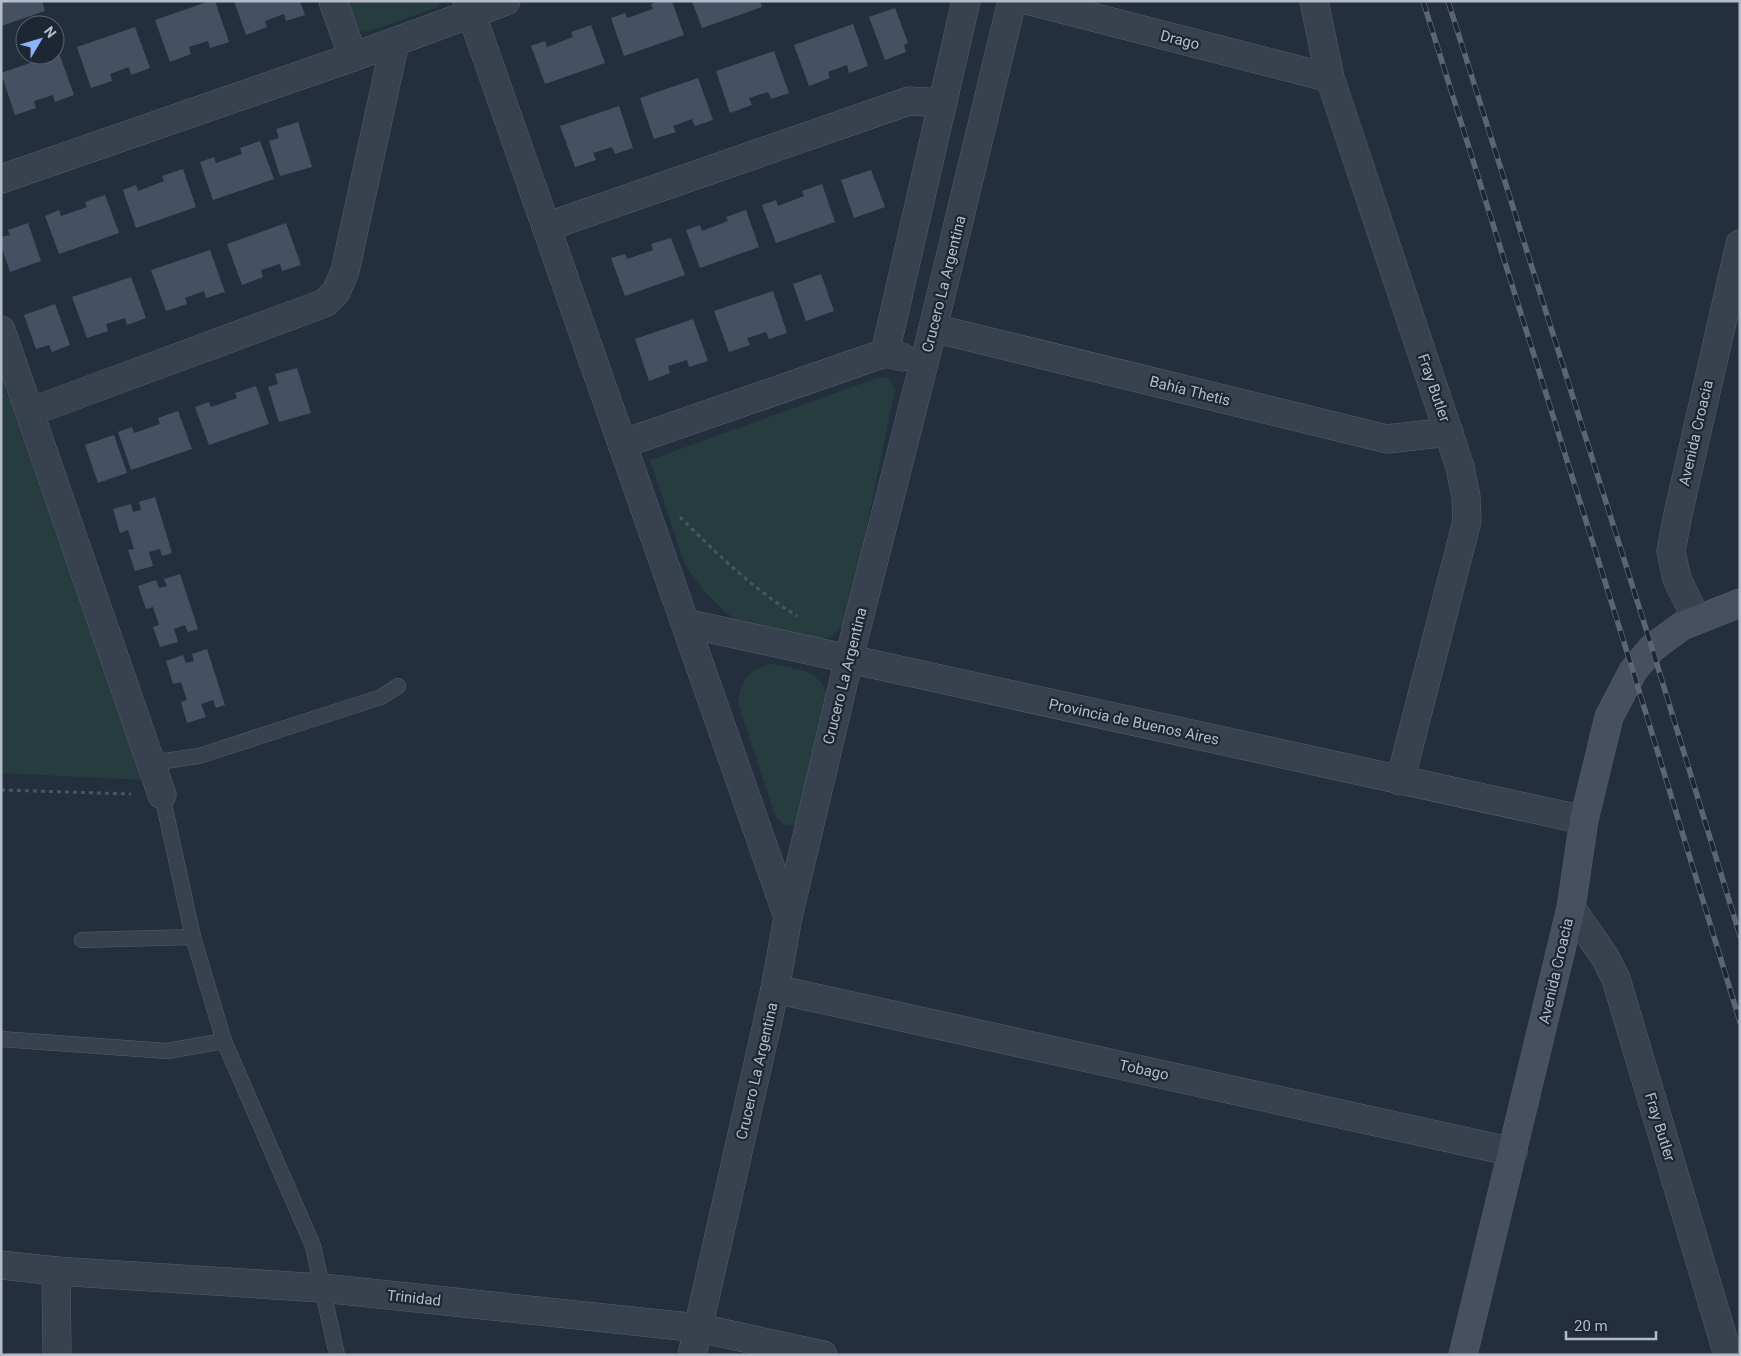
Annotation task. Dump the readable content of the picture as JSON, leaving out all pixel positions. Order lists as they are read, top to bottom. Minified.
{"streets":{"main road":["Avenida Croacia"],"street":["Drago","Crucero La Argentina","Fray Butler","Bahía Thetis","Provincia de Buenos Aires","Tobago","Trinidad"]},"crossings":[["Drago","Fray Butler"],["Crucero La Argentina","Bahía Thetis"],["Crucero La Argentina","Provincia de Buenos Aires"],["Crucero La Argentina","Tobago"],["Crucero La Argentina","Trinidad"],["Fray Butler","Bahía Thetis"],["Fray Butler","Avenida Croacia"],["Fray Butler","Provincia de Buenos Aires"],["Avenida Croacia","Provincia de Buenos Aires"],["Avenida Croacia","Tobago"]],"scale_bar":"20 m","north":"top right"}
